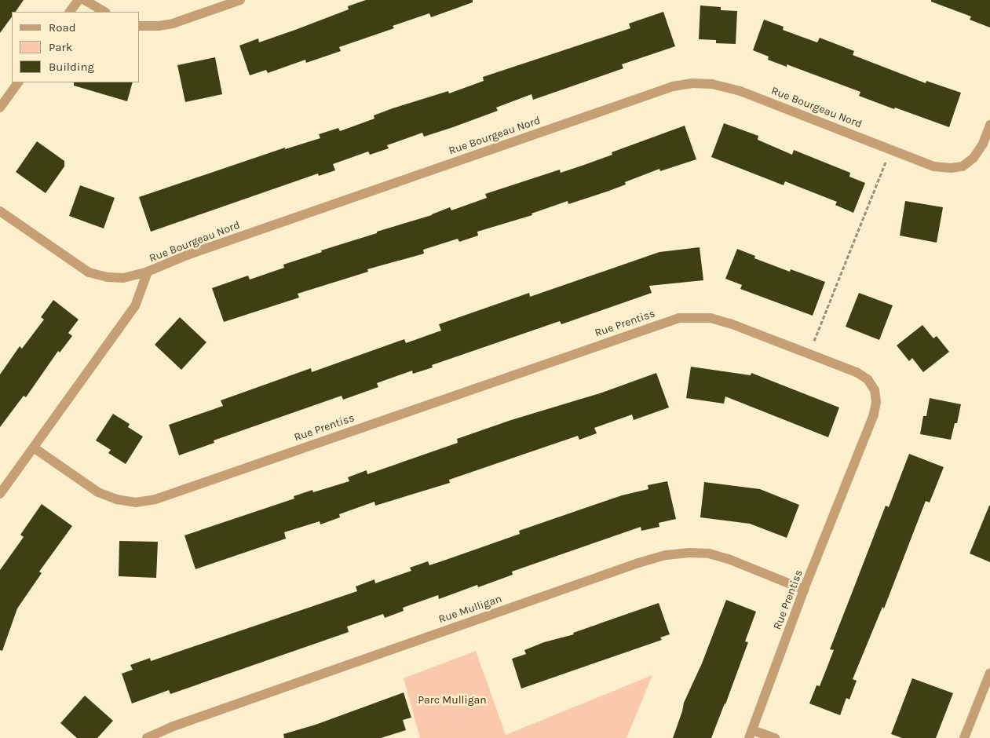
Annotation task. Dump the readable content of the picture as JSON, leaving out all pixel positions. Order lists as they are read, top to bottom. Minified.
{"streets":{"street":["Rue Bourgeau Nord","Rue Prentiss","Rue Mulligan"]},"crossings":[["Rue Prentiss","Rue Mulligan"]],"parks":["Parc Mulligan"],"legend":["Road","Park","Building"]}
